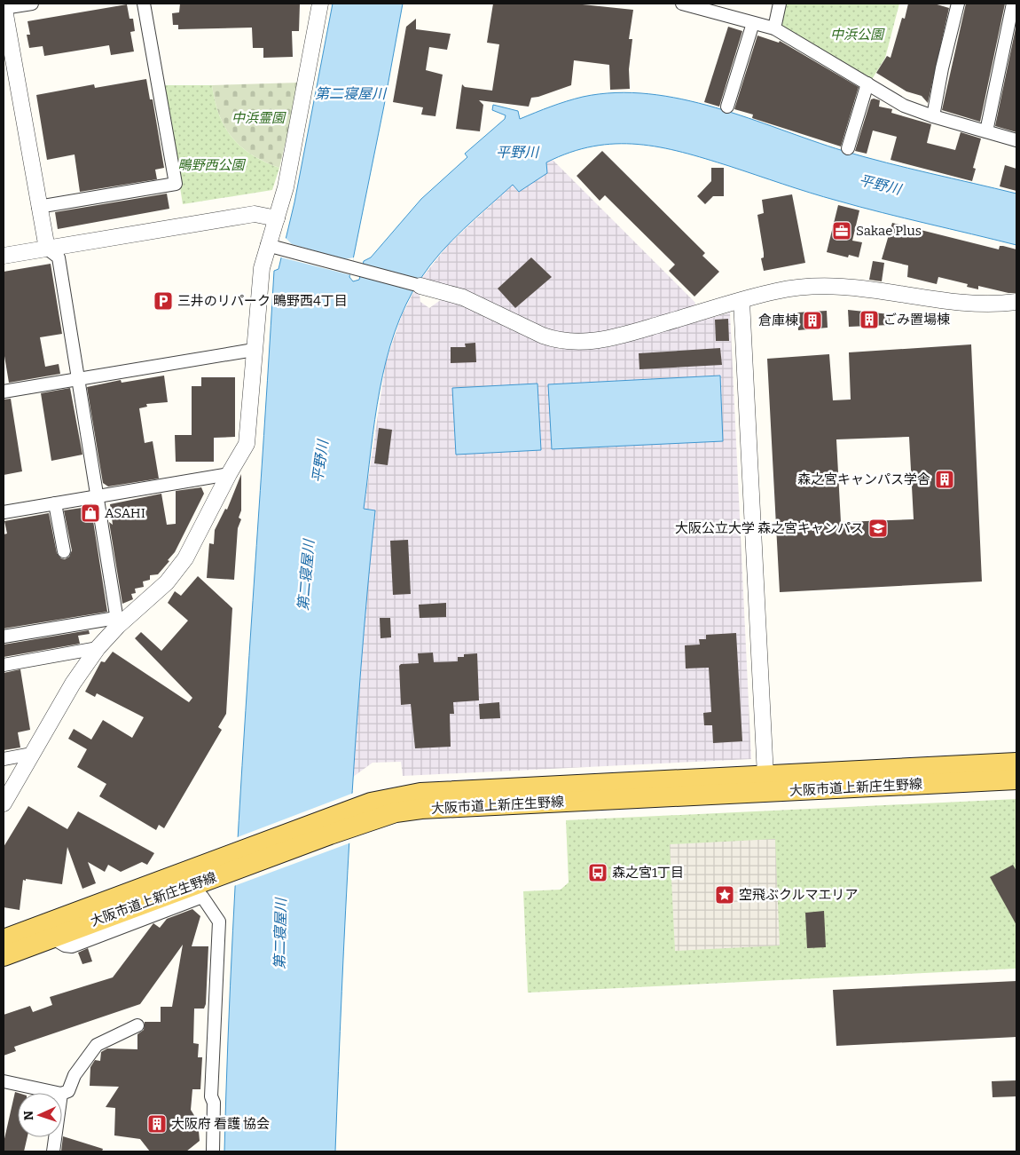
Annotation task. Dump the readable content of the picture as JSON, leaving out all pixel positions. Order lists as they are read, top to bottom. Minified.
{"streets":{"main road":["大阪市道上新庄生野線"]},"water":["第二寝屋川","平野川"],"parks":["中浜公園","中浜霊園","鴫野西公園"],"places":{"office":["Sakae Plus"],"parking":["三井のリパーク 鴫野西4丁目"],"building":["ごみ置場棟","倉庫棟","森之宮キャンパス学舎","大阪府 看護 協会"],"shop":["ASAHI"],"school or university":["大阪公立大学 森之宮キャンパス"],"bus stop":["森之宮1丁目"],"place":["空飛ぶクルマエリア"]},"north":"left"}
